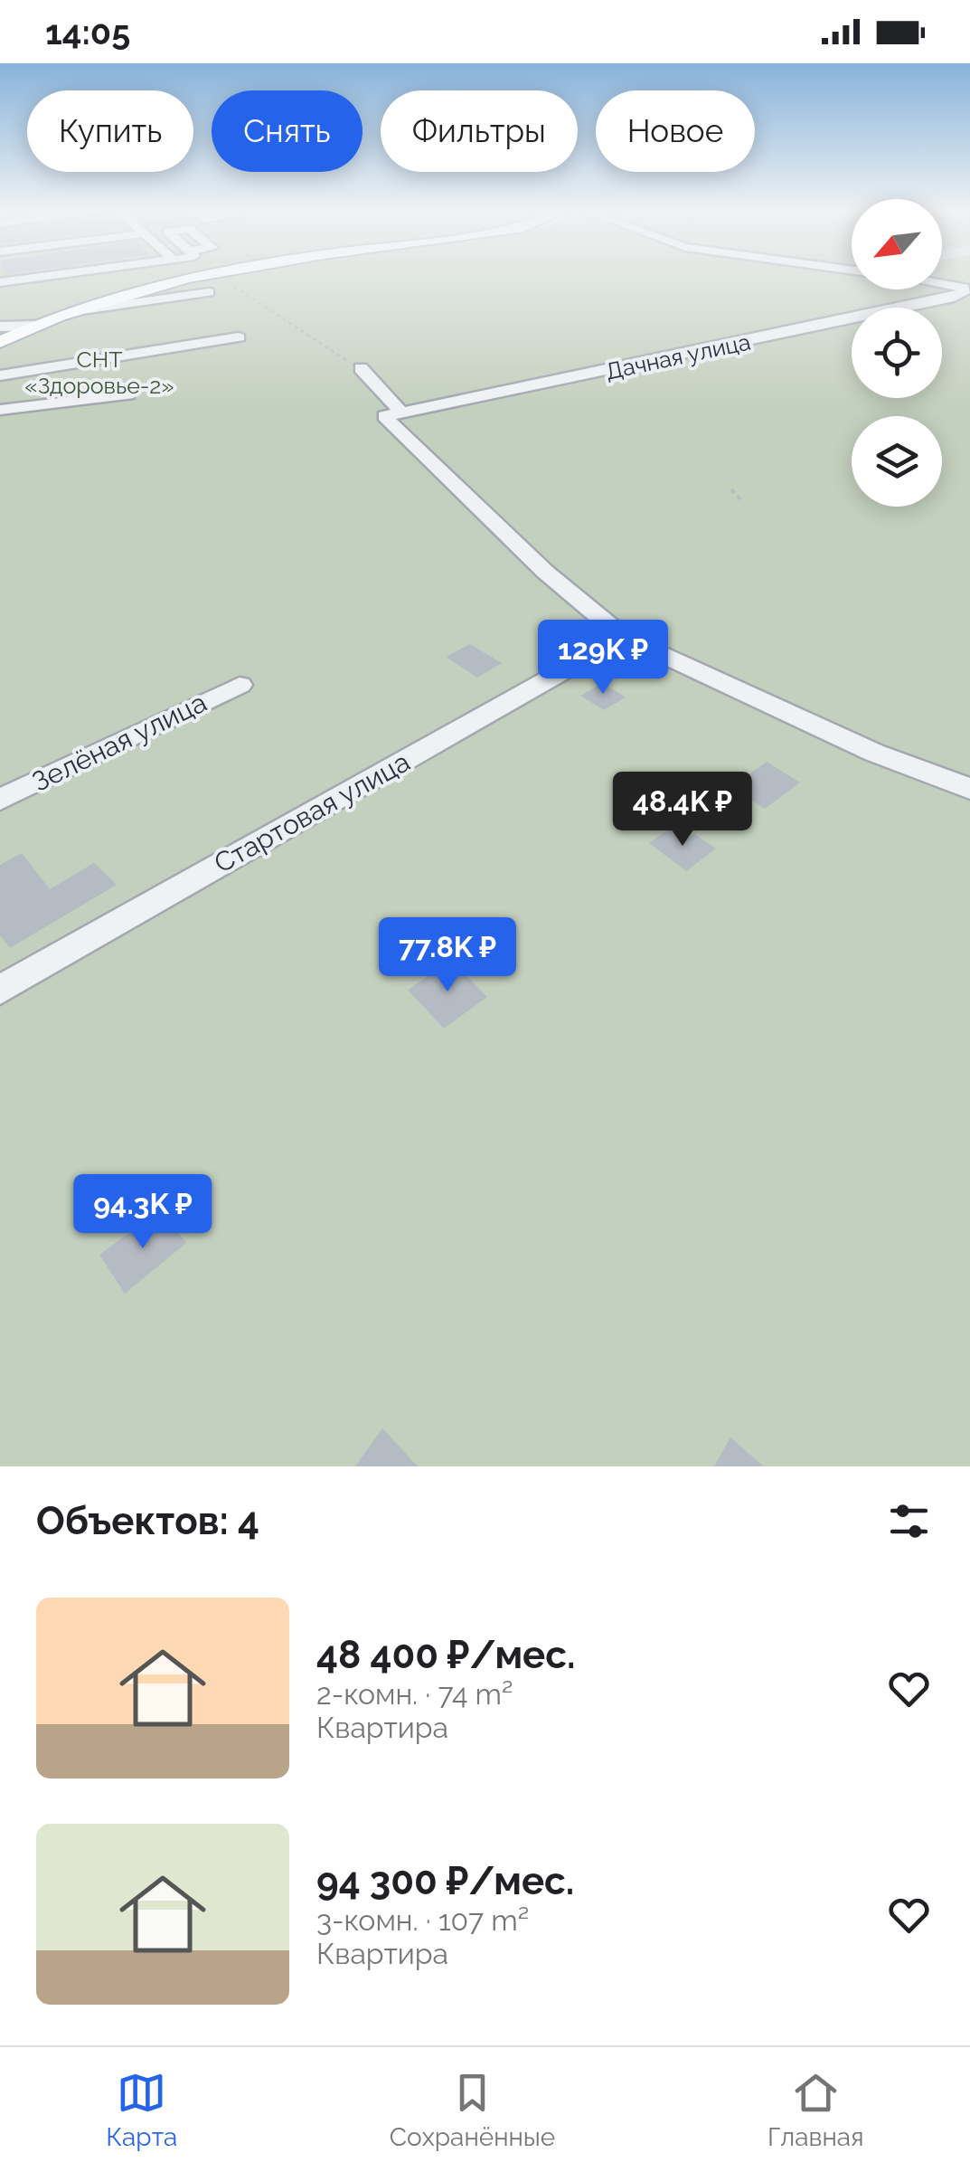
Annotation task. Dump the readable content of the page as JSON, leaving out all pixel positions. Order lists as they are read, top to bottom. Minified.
{"streets":{"street":["Дачная улица","Зелёная улица","Стартовая улица"]},"parks":["СНТ «Здоровье-2»"],"north":"bottom left","page":{"status":"14:05","chip":["Купить","Снять","Фильтры","Новое"],"price":["129K ₽","48.4K ₽","77.8K ₽","94.3K ₽"],"heading":"Объектов: 4","list":[{"name":"48 400 ₽/мес.","note":"2-комн. · 74 m² · Квартира"},{"name":"94 300 ₽/мес.","note":"3-комн. · 107 m² · Квартира"}],"tabs":["Карта","Сохранённые","Главная"]}}
